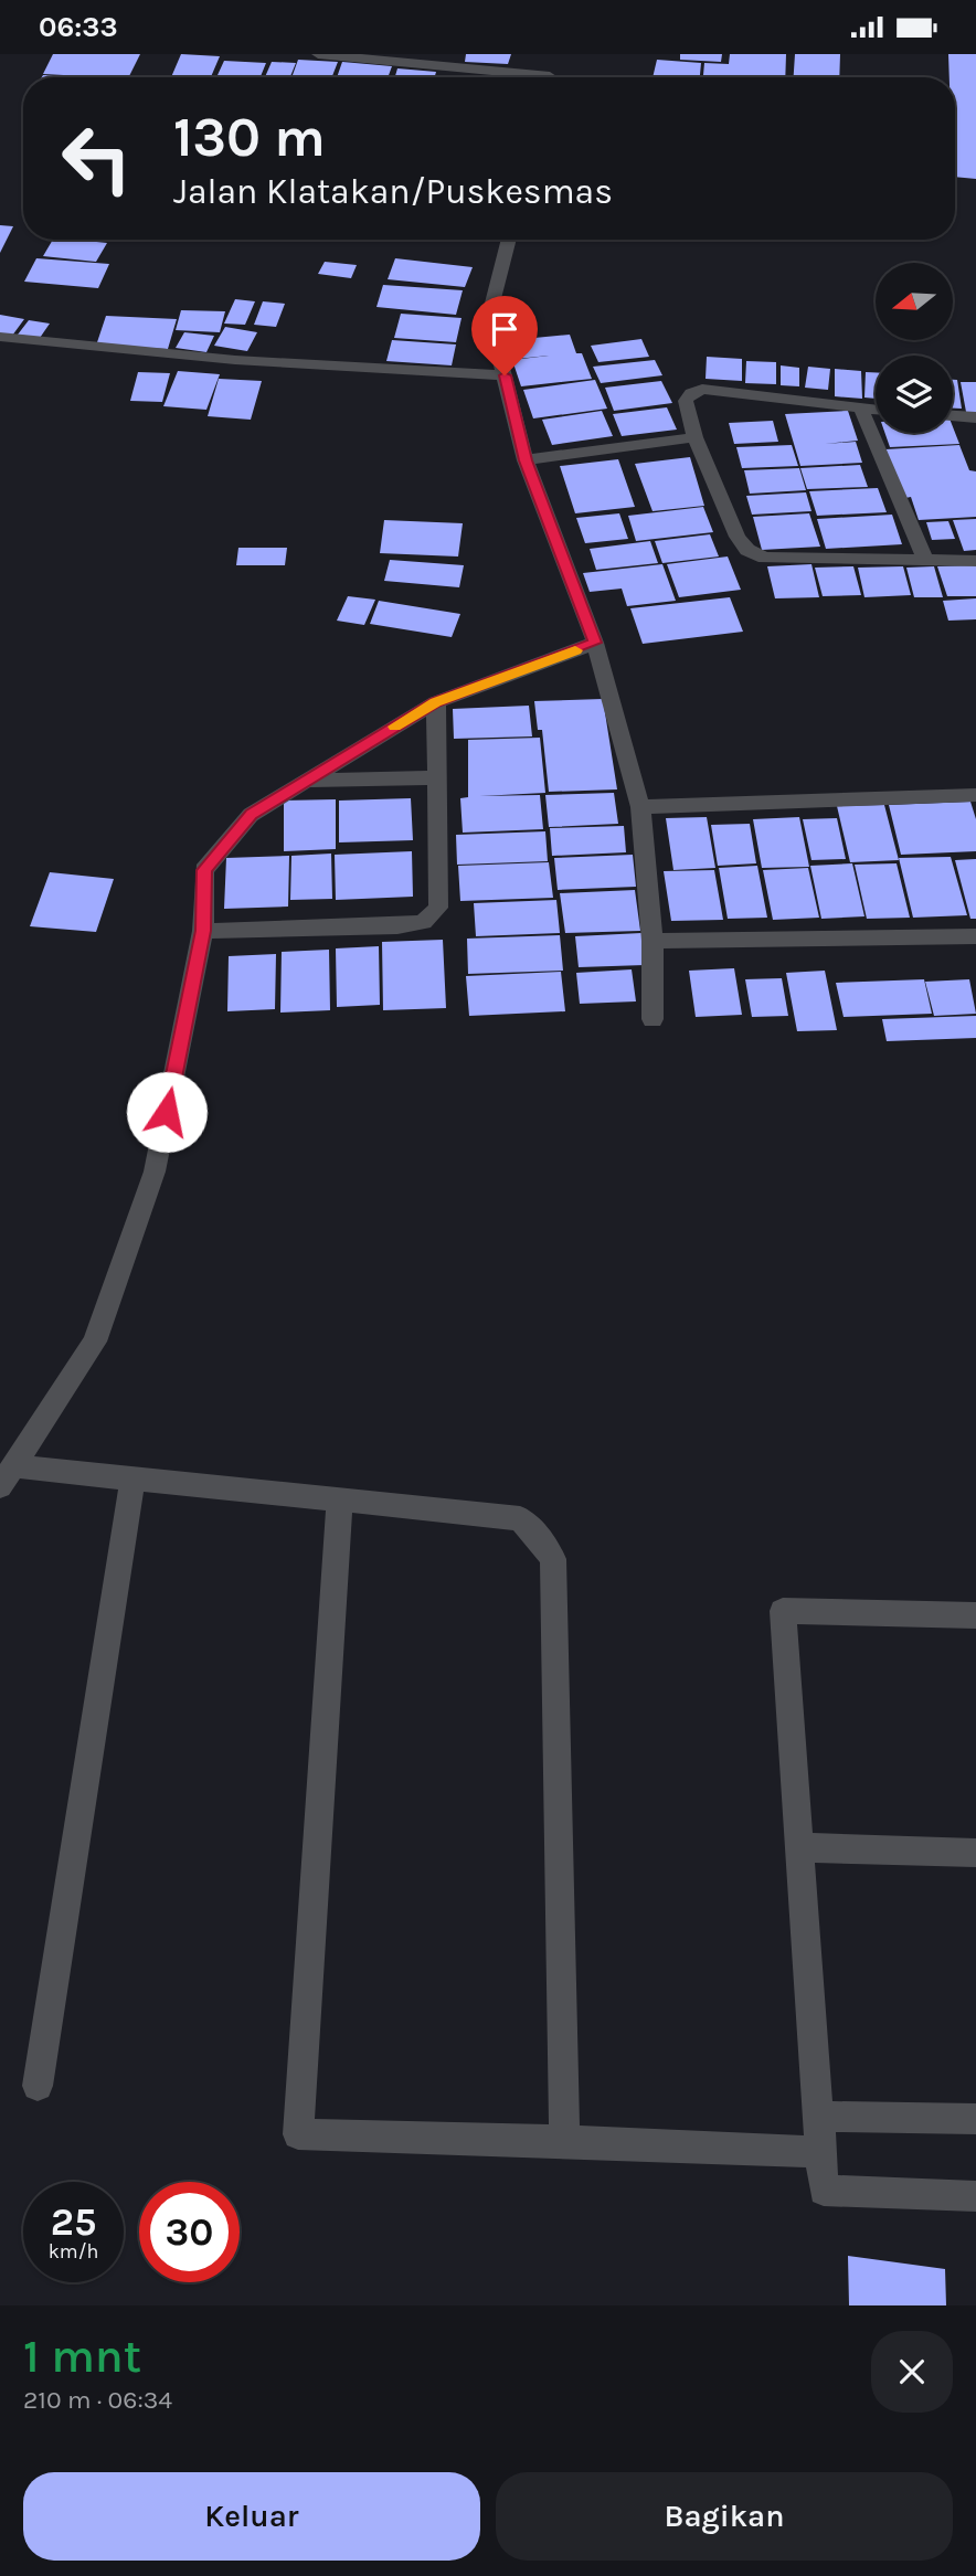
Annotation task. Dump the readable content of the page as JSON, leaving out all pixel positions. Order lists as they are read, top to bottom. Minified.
{"north":"left","page":{"status":"06:33","turn":["130 m","Jalan Klatakan/Puskesmas"],"speed":"25 km/h","limit":"30","heading":["1 mnt","210 m · 06:34"],"buttons":["Keluar","Bagikan"]}}
